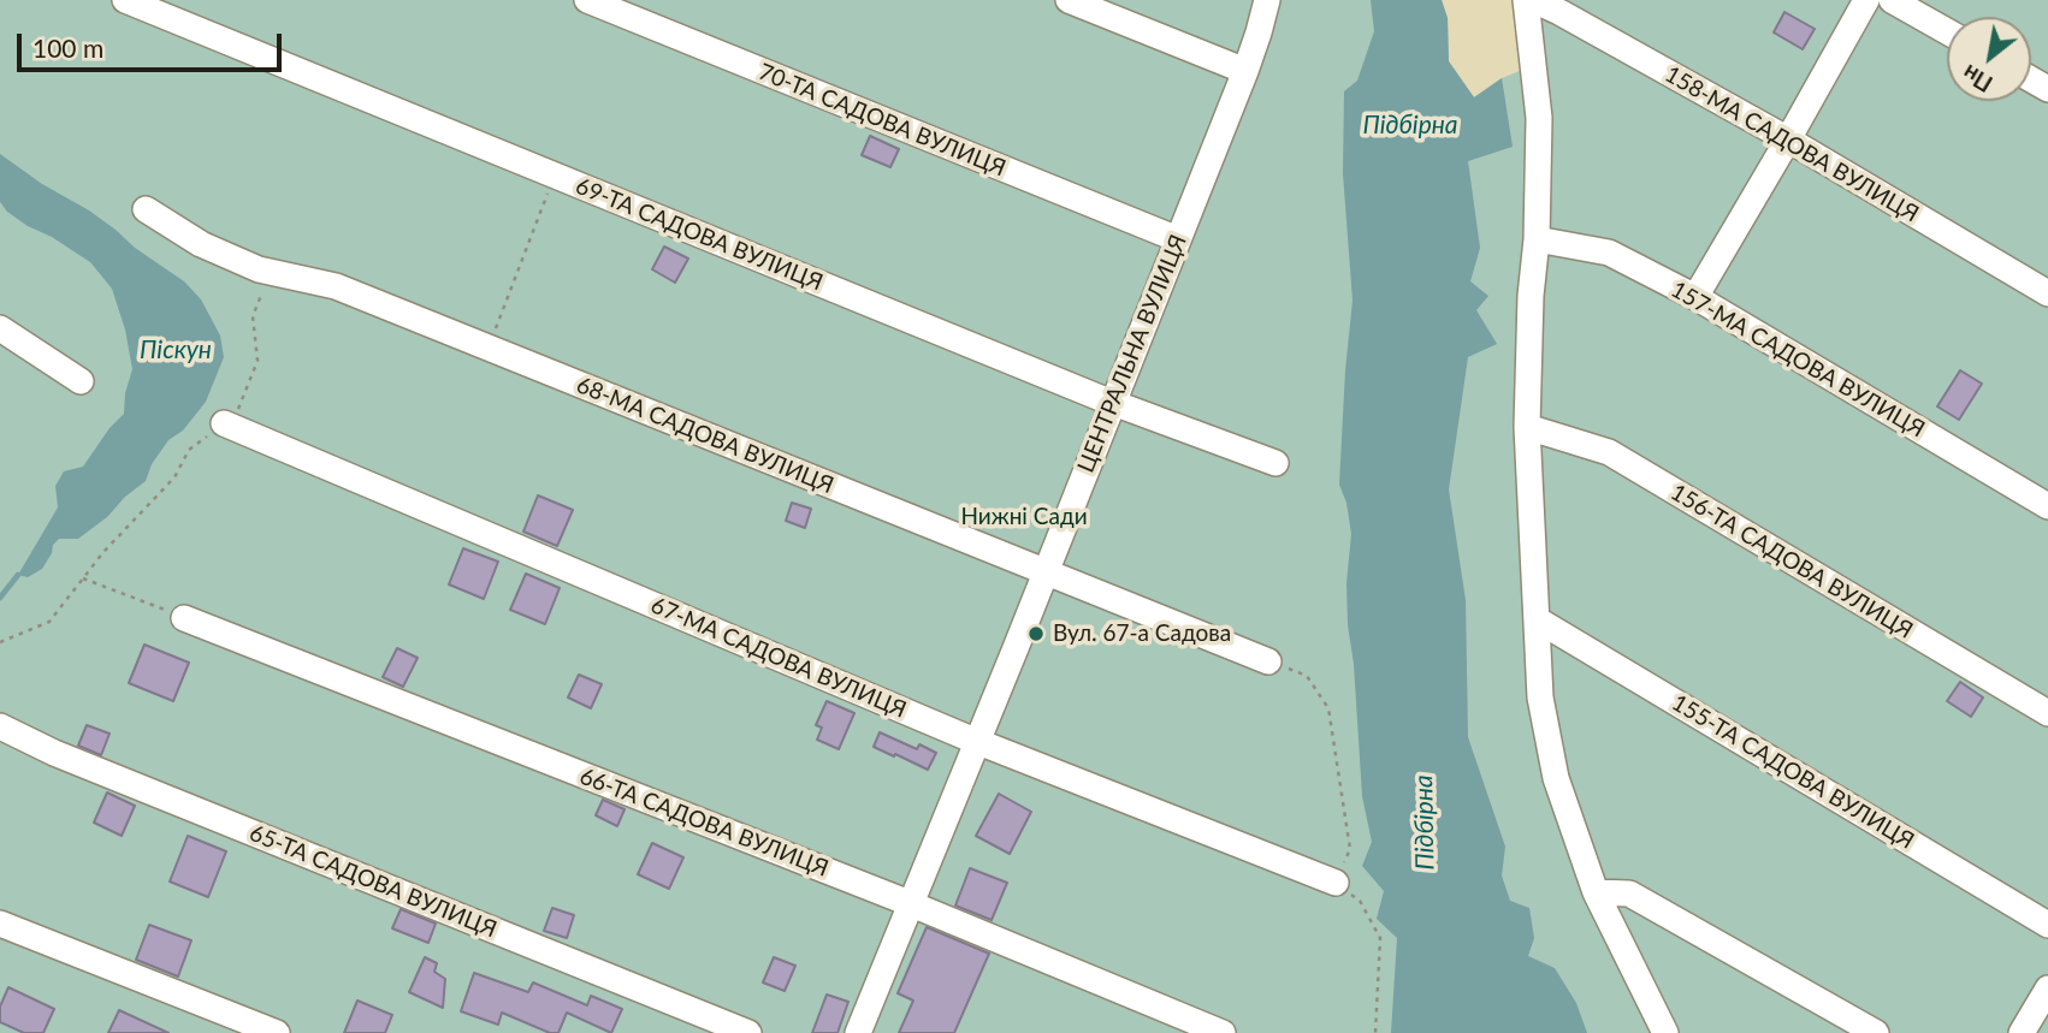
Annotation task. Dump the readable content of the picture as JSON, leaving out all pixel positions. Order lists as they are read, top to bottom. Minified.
{"streets":{"street":["70-ТА САДОВА ВУЛИЦЯ","158-МА САДОВА ВУЛИЦЯ","69-ТА САДОВА ВУЛИЦЯ","ЦЕНТРАЛЬНА ВУЛИЦЯ","157-МА САДОВА ВУЛИЦЯ","68-МА САДОВА ВУЛИЦЯ","156-ТА САДОВА ВУЛИЦЯ","67-МА САДОВА ВУЛИЦЯ","155-ТА САДОВА ВУЛИЦЯ","66-ТА САДОВА ВУЛИЦЯ","65-ТА САДОВА ВУЛИЦЯ"]},"crossings":[["70-ТА САДОВА ВУЛИЦЯ","ЦЕНТРАЛЬНА ВУЛИЦЯ"],["69-ТА САДОВА ВУЛИЦЯ","ЦЕНТРАЛЬНА ВУЛИЦЯ"],["ЦЕНТРАЛЬНА ВУЛИЦЯ","68-МА САДОВА ВУЛИЦЯ"],["ЦЕНТРАЛЬНА ВУЛИЦЯ","67-МА САДОВА ВУЛИЦЯ"],["ЦЕНТРАЛЬНА ВУЛИЦЯ","66-ТА САДОВА ВУЛИЦЯ"]],"water":["Підбірна","Піскун"],"parks":["Нижні Сади"],"places":["Вул. 67-а Садова"],"scale_bar":"100 m","north":"bottom left"}
